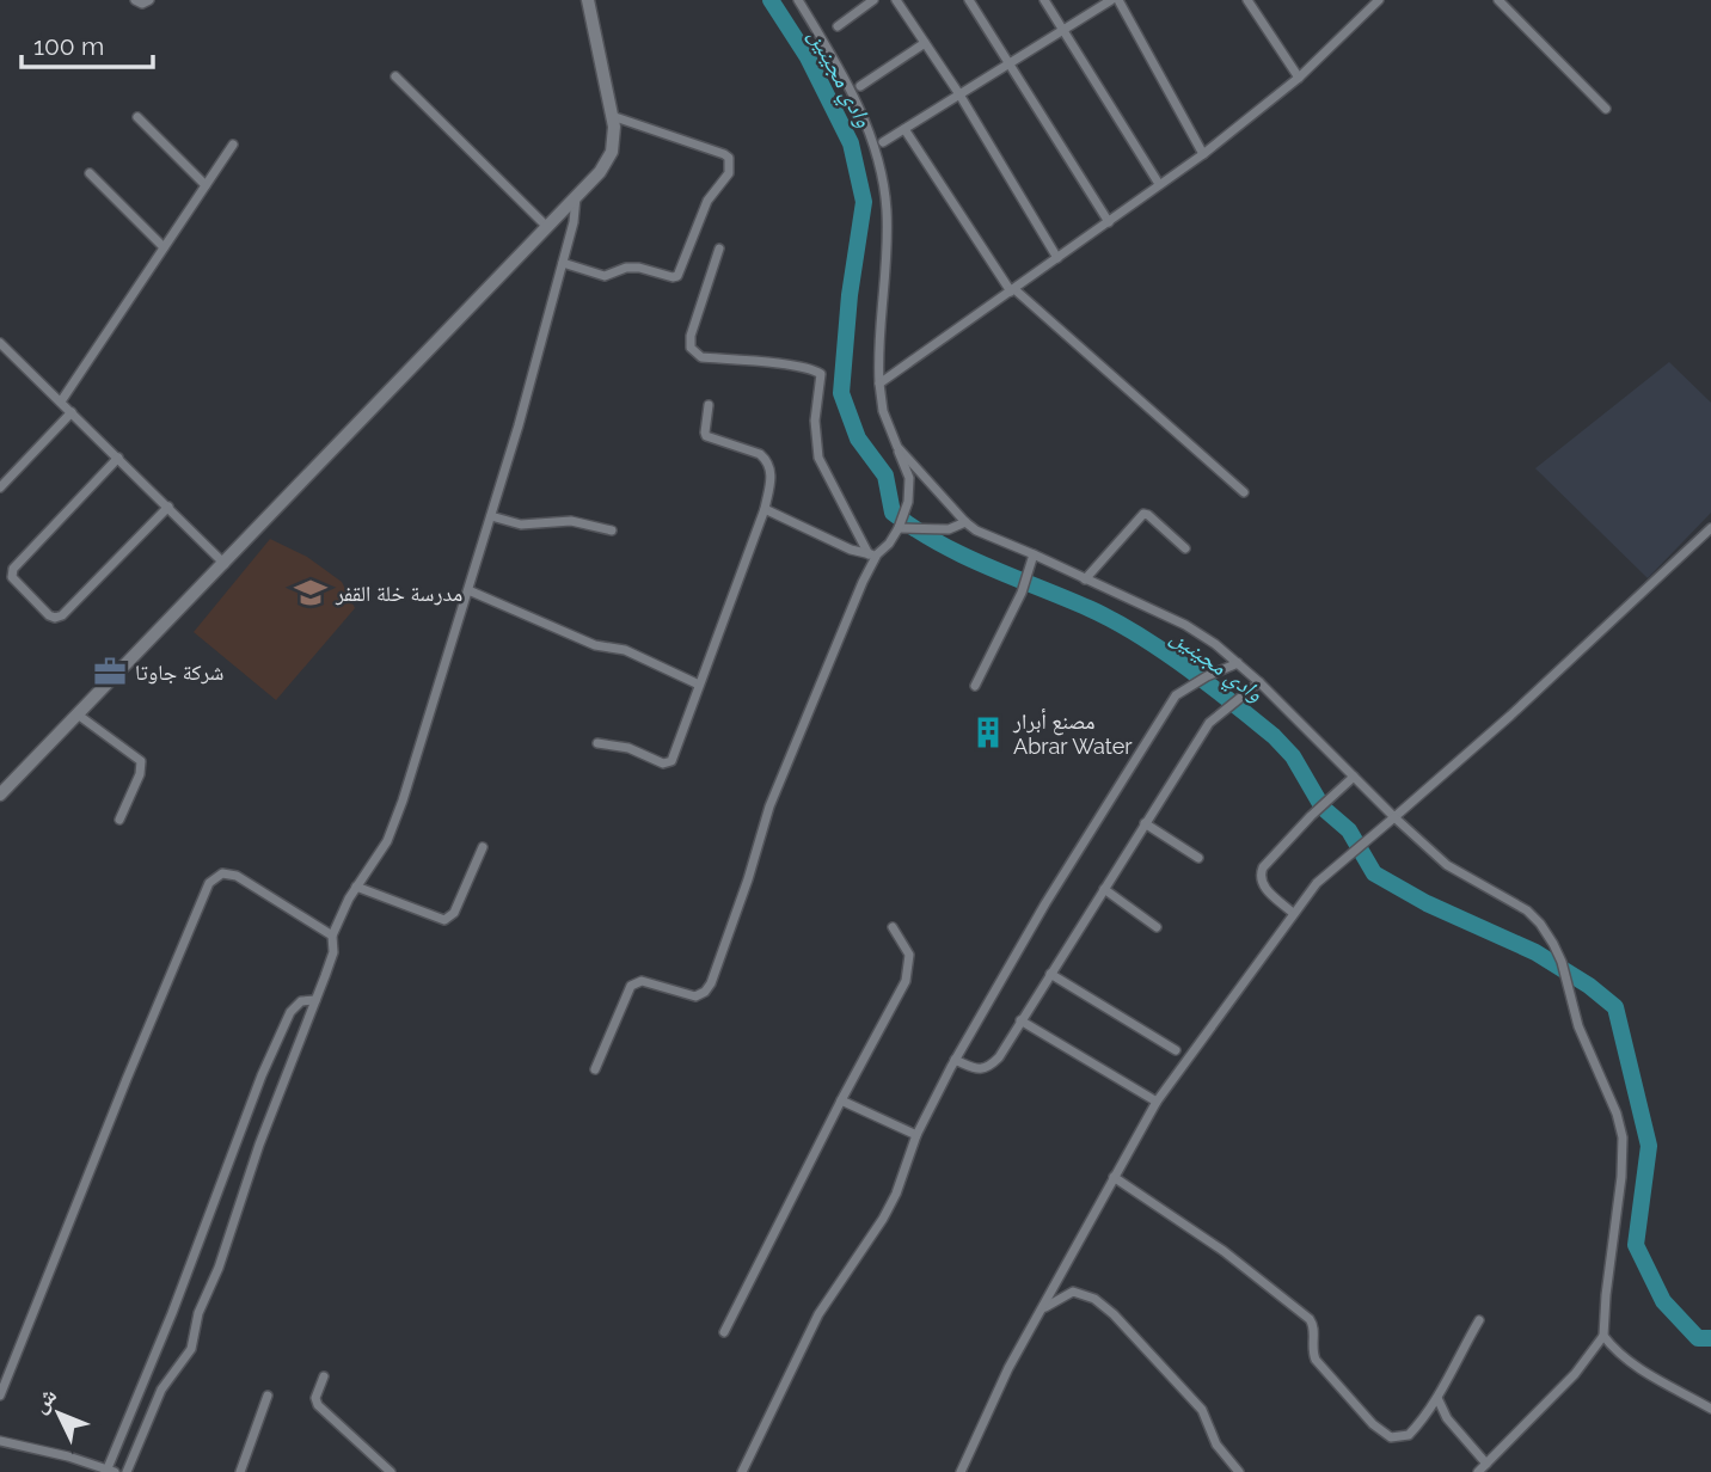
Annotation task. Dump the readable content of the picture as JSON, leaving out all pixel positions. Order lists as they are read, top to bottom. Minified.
{"water":["وادي مجينين"],"places":{"school or university":["مدرسة خلة القفر"],"office":["شركة جاوتا"],"building":["مصنع أبرار Abrar Water"]},"scale_bar":"100 m","north":"top left"}
